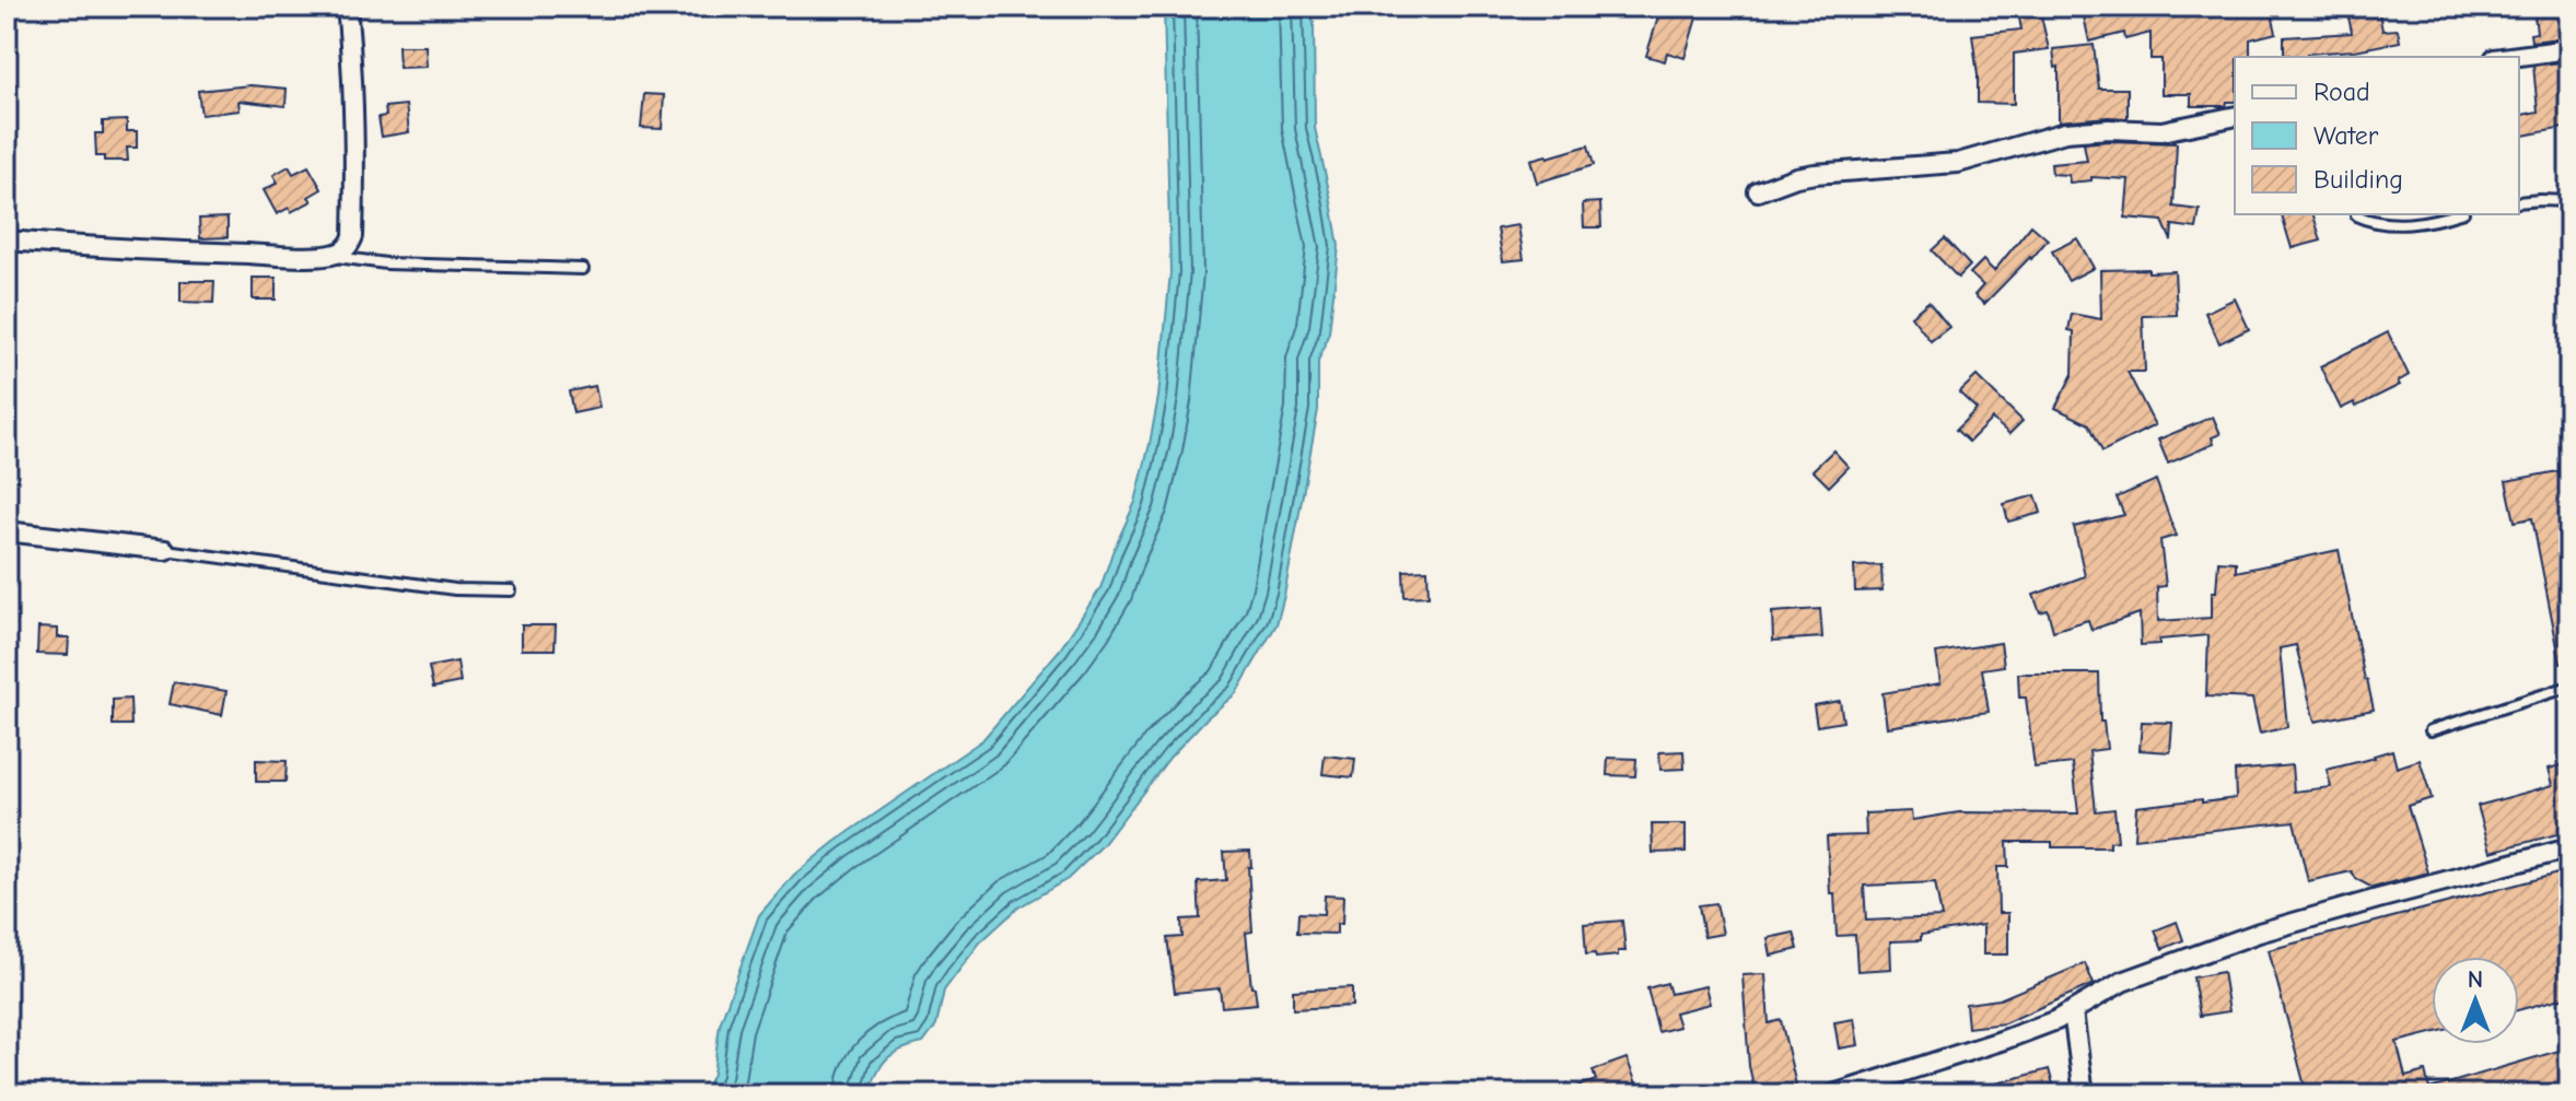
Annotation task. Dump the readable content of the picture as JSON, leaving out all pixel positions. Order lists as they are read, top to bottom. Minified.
{"legend":["Road","Water","Building"],"north":"top"}
